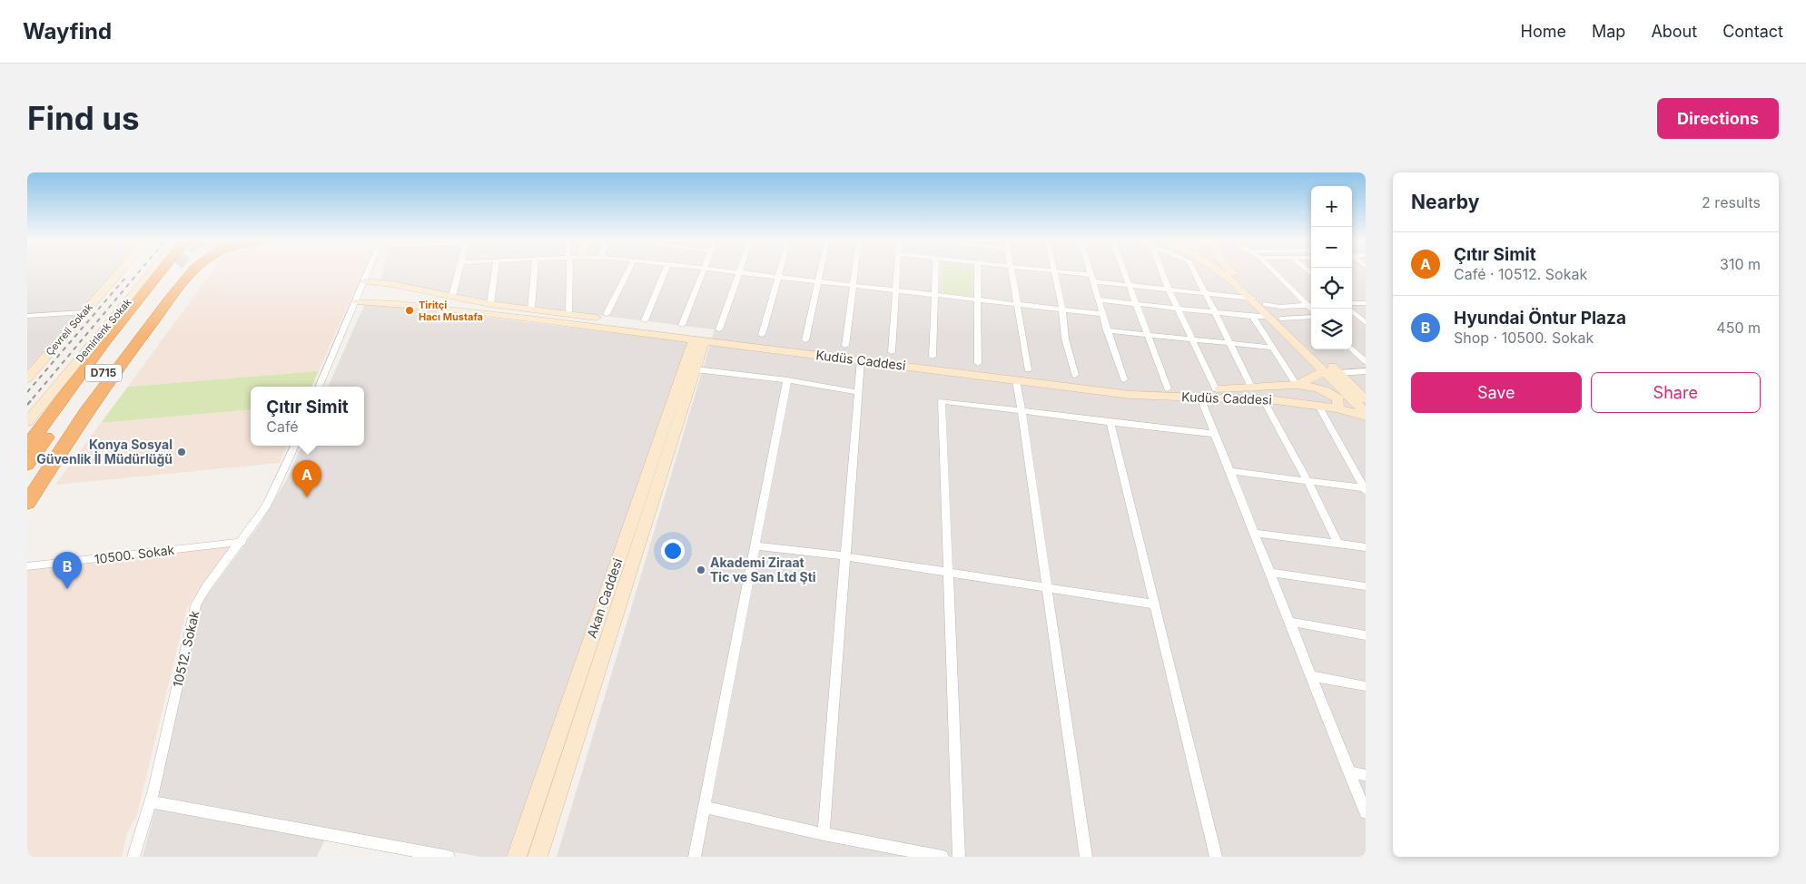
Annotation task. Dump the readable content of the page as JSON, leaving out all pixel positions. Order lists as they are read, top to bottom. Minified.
{"streets":{"highway":["D715"],"street":["Çevreli Sokak","Demirlenk Sokak","Kudüs Caddesi","10500. Sokak","Akan Caddesi","10512. Sokak"]},"crossings":[["Kudüs Caddesi","Akan Caddesi"],["10500. Sokak","10512. Sokak"]],"places":["Tiritçi Hacı Mustafa","Konya Sosyal Güvenlik İl Müdürlüğü","Akademi Ziraat Tic ve San Ltd Şti"],"page":{"header":"Wayfind","nav":["Home","Map","About","Contact"],"buttons":["Directions",["Save","Share"]],"title":"Find us","heading":["Nearby","2 results"],"map_buttons":["+","−"],"list":[{"mark":"A","name":"Çıtır Simit","note":"Café · 10512. Sokak","value":"310 m"},{"mark":"B","name":"Hyundai Öntur Plaza","note":"Shop · 10500. Sokak","value":"450 m"}],"popup":["Çıtır Simit","Café"],"pins":["A","B"]}}
